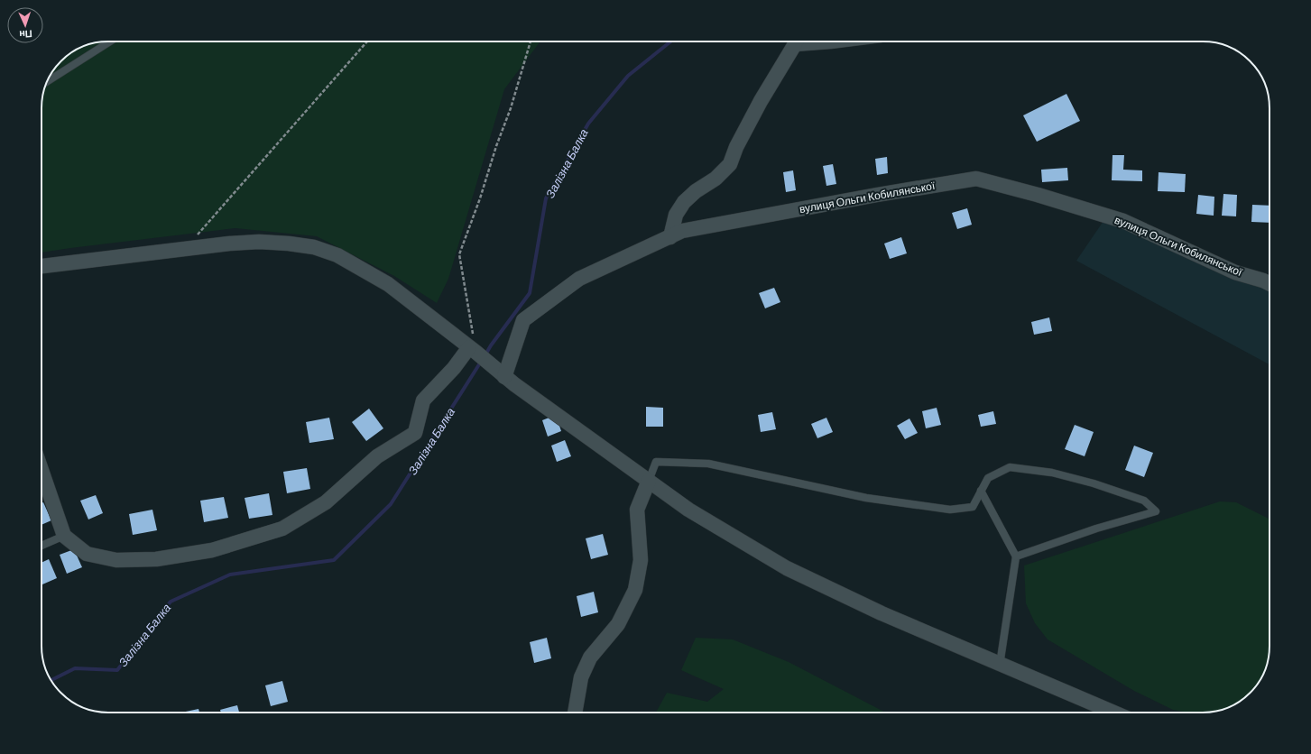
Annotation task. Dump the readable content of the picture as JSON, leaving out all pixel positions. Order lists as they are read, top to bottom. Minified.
{"streets":{"street":["вулиця Ольги Кобилянської"]},"water":["Залізна Балка"],"north":"bottom"}
